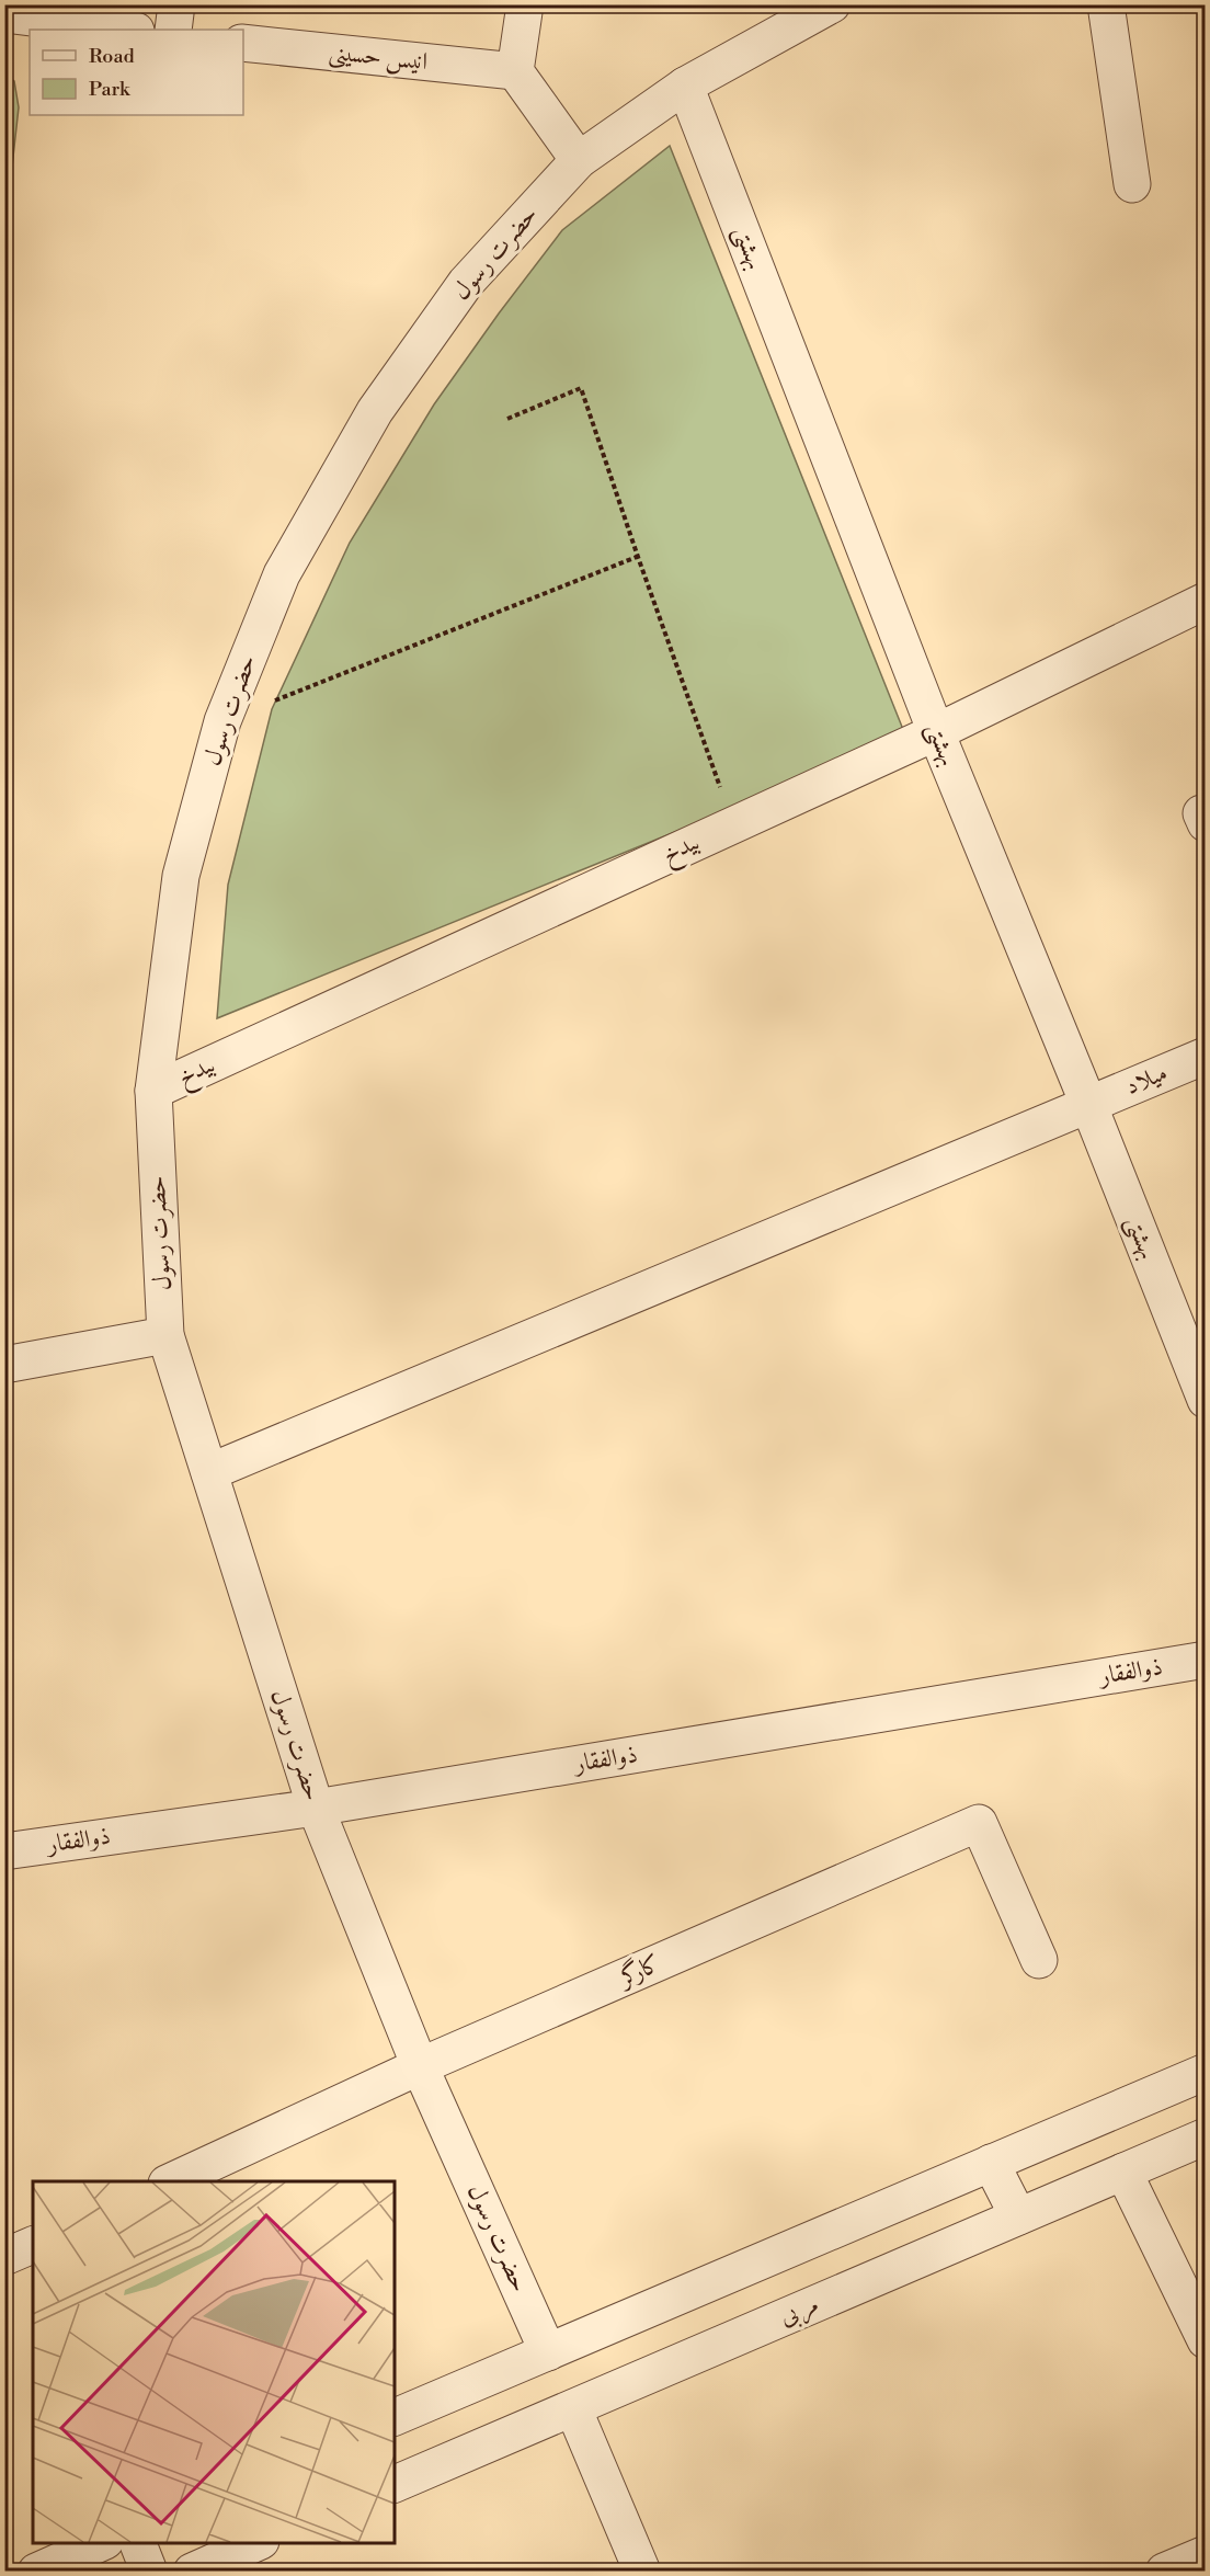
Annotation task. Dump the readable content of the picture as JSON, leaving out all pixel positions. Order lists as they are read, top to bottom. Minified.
{"streets":{"street":["انیس حسینی","بهشتی","حضرت رسول","بیدخ","میلاد","ذوالفقار","کارگر","مربی"]},"crossings":[["بهشتی","حضرت رسول"],["بهشتی","بیدخ"],["بهشتی","میلاد"],["حضرت رسول","بیدخ"],["حضرت رسول","میلاد"],["حضرت رسول","ذوالفقار"],["حضرت رسول","کارگر"]],"legend":["Road","Park"]}
